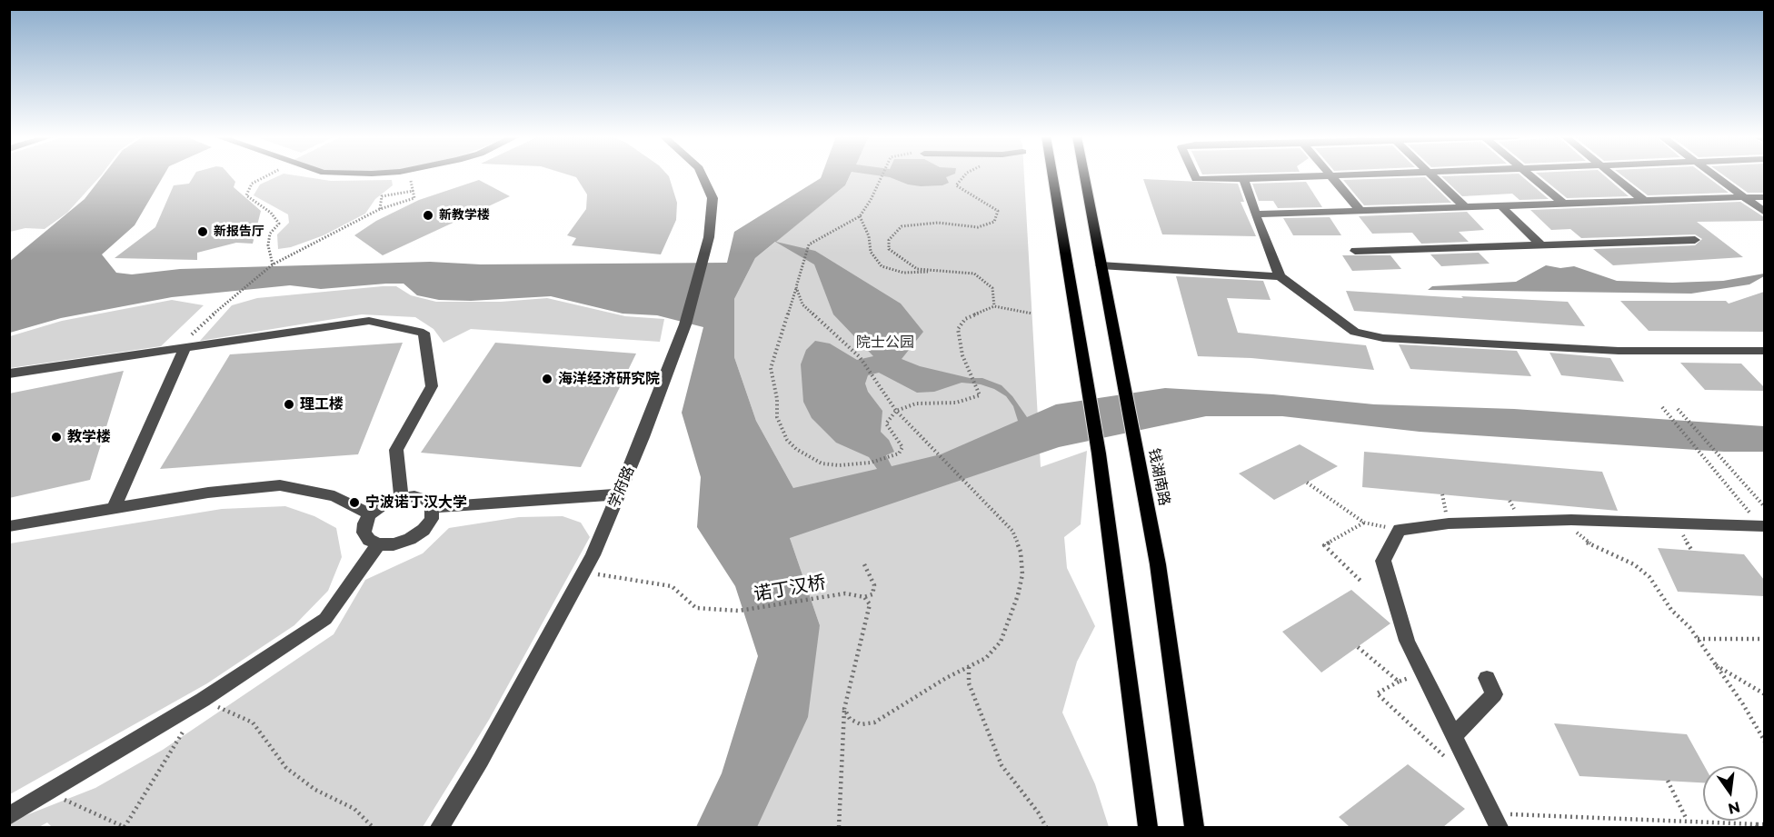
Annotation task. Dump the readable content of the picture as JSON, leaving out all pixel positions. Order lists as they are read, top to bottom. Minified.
{"streets":{"main road":["钱湖南路"],"street":["学府路"],"path":["诺丁汉桥"]},"crossings":[["学府路","诺丁汉桥"]],"parks":["院士公园"],"places":["新教学楼","新报告厅","海洋经济研究院","理工楼","教学楼","宁波诺丁汉大学"],"north":"bottom"}
